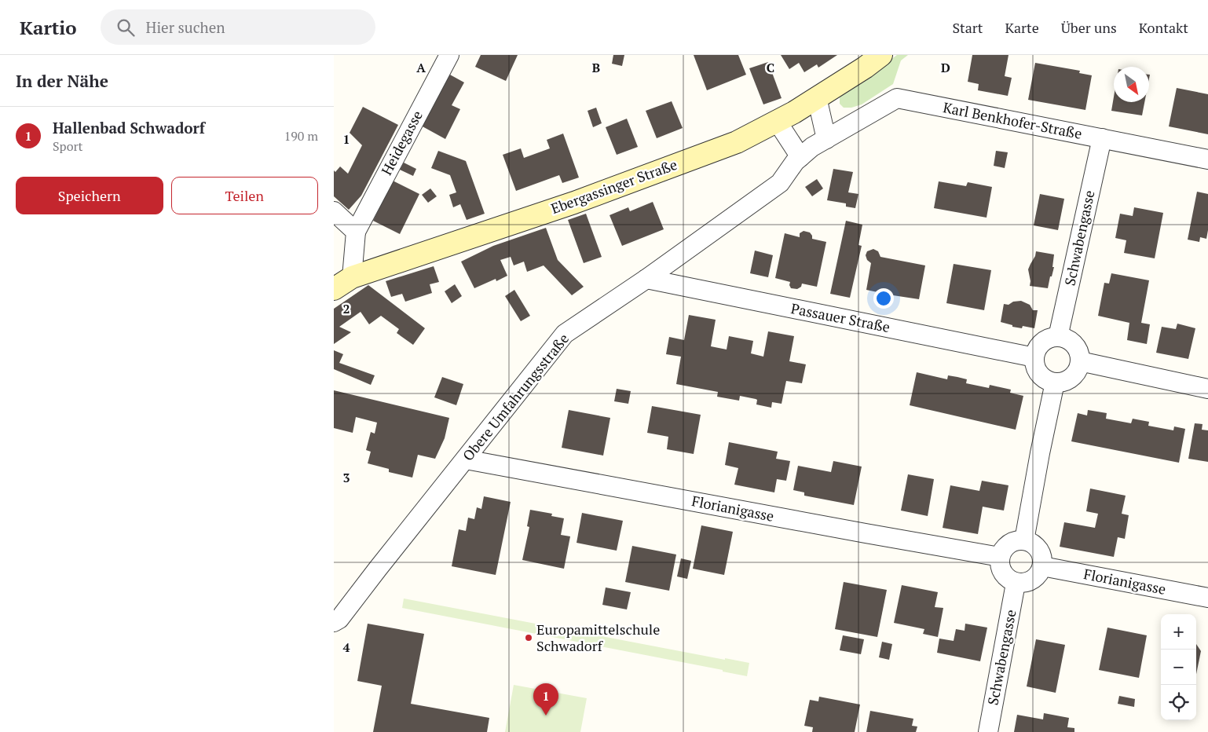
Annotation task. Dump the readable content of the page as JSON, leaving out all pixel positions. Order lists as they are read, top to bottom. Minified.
{"streets":{"main road":["Ebergassinger Straße"],"street":["Karl Benkhofer-Straße","Heidegasse","Schwabengasse","Passauer Straße","Obere Umfahrungsstraße","Florianigasse"]},"crossings":[["Karl Benkhofer-Straße","Schwabengasse"],["Karl Benkhofer-Straße","Obere Umfahrungsstraße"],["Schwabengasse","Passauer Straße"],["Schwabengasse","Florianigasse"],["Passauer Straße","Obere Umfahrungsstraße"],["Obere Umfahrungsstraße","Florianigasse"]],"places":["Europamittelschule Schwadorf"],"north":"bottom right","page":{"header":"Kartio","search":"Hier suchen","nav":["Start","Karte","Über uns","Kontakt"],"heading":"In der Nähe","list":[{"mark":"1","name":"Hallenbad Schwadorf","note":"Sport","value":"190 m"}],"buttons":["Speichern","Teilen"],"map_buttons":["+","−"],"pins":"1"},"grid":{"columns":["A","B","C","D"],"rows":["1","2","3","4"]}}
